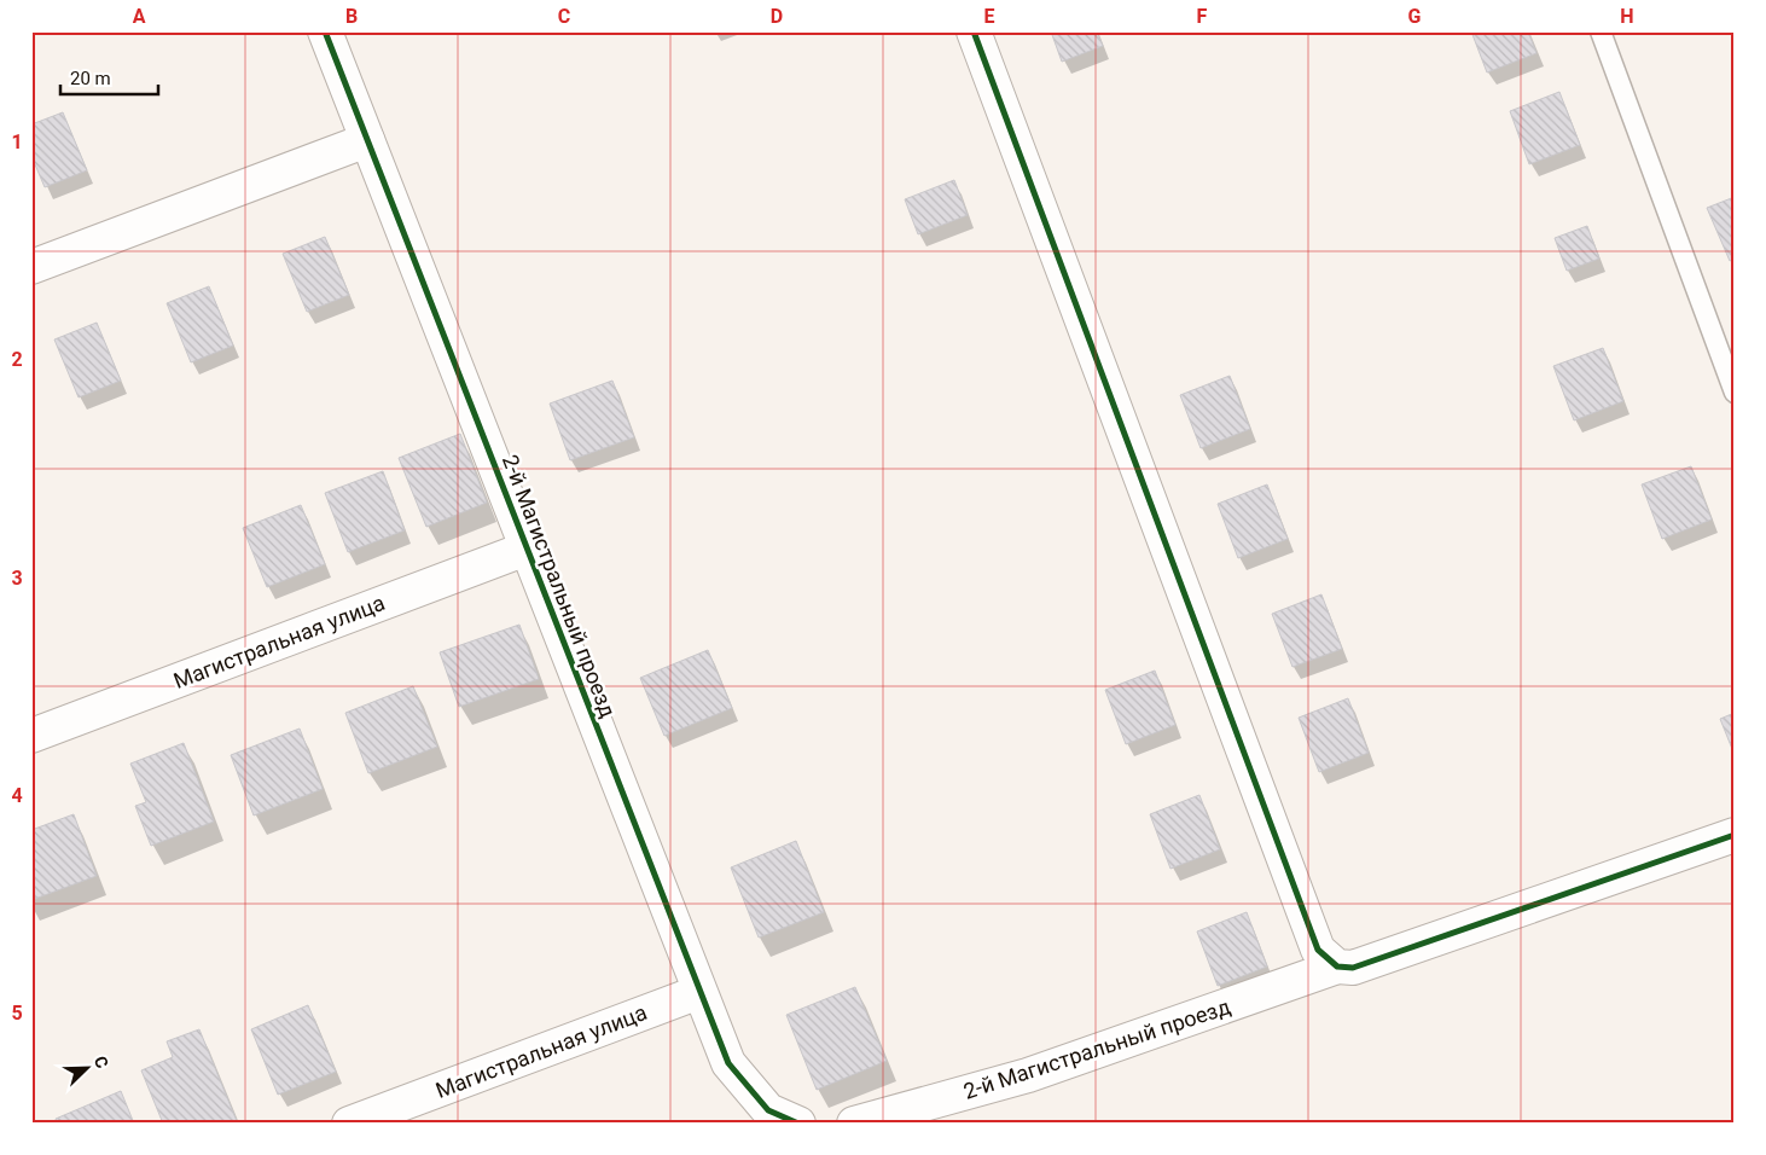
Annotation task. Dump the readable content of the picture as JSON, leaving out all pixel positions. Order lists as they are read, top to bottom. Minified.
{"streets":{"street":["2-й Магистральный проезд","Магистральная улица"]},"crossings":[["2-й Магистральный проезд","Магистральная улица"]],"scale_bar":"20 m","north":"top right","grid":{"columns":["A","B","C","D","E","F","G","H"],"rows":["1","2","3","4","5"]}}
